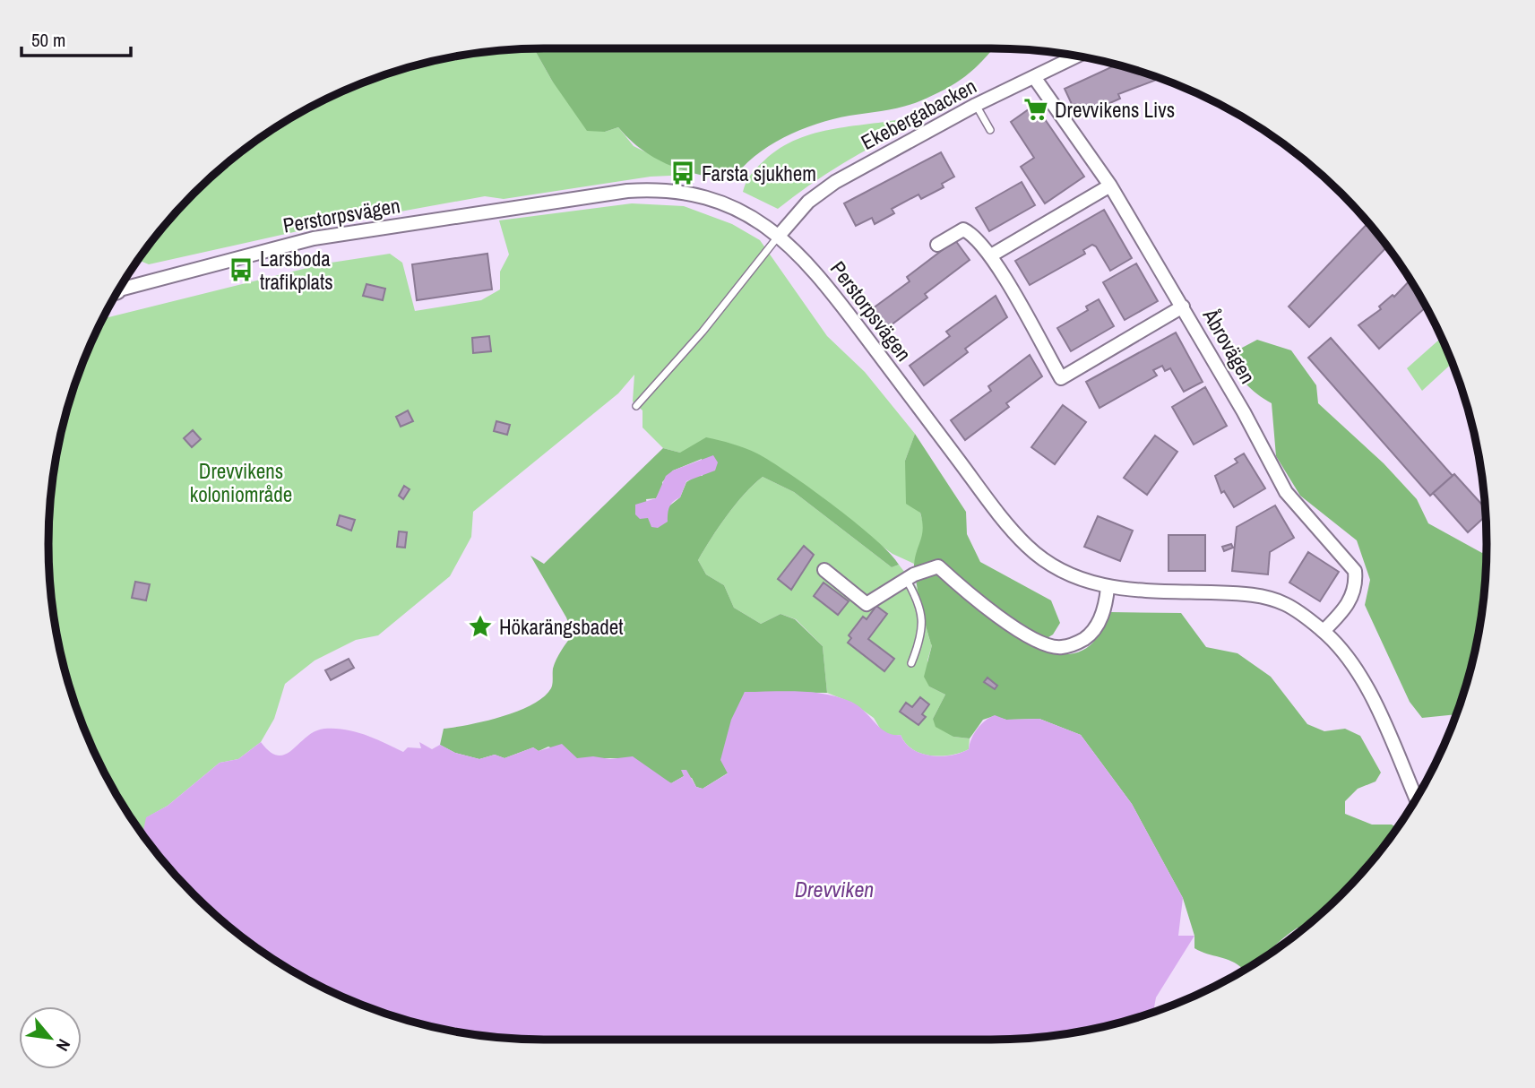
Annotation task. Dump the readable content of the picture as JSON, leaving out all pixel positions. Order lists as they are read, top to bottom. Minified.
{"streets":{"street":["Ekebergabacken","Perstorpsvägen","Åbrovägen"]},"crossings":[["Ekebergabacken","Perstorpsvägen"],["Ekebergabacken","Åbrovägen"],["Perstorpsvägen","Åbrovägen"]],"water":["Drevviken"],"parks":["Drevvikens koloniområde"],"places":{"supermarket":["Drevvikens Livs"],"bus stop":["Farsta sjukhem","Larsboda trafikplats"],"place":["Hökarängsbadet"]},"scale_bar":"50 m","north":"bottom right"}
